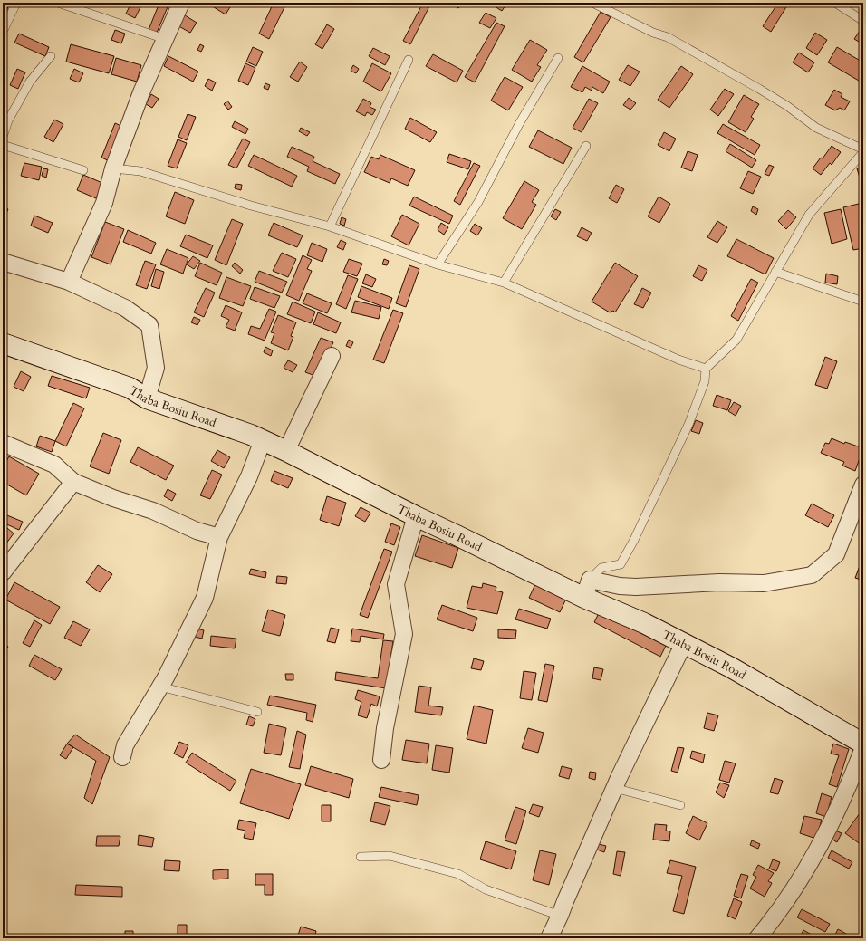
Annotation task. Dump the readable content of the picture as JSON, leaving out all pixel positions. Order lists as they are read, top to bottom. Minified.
{"streets":{"street":["Thaba Bosiu Road"]}}
